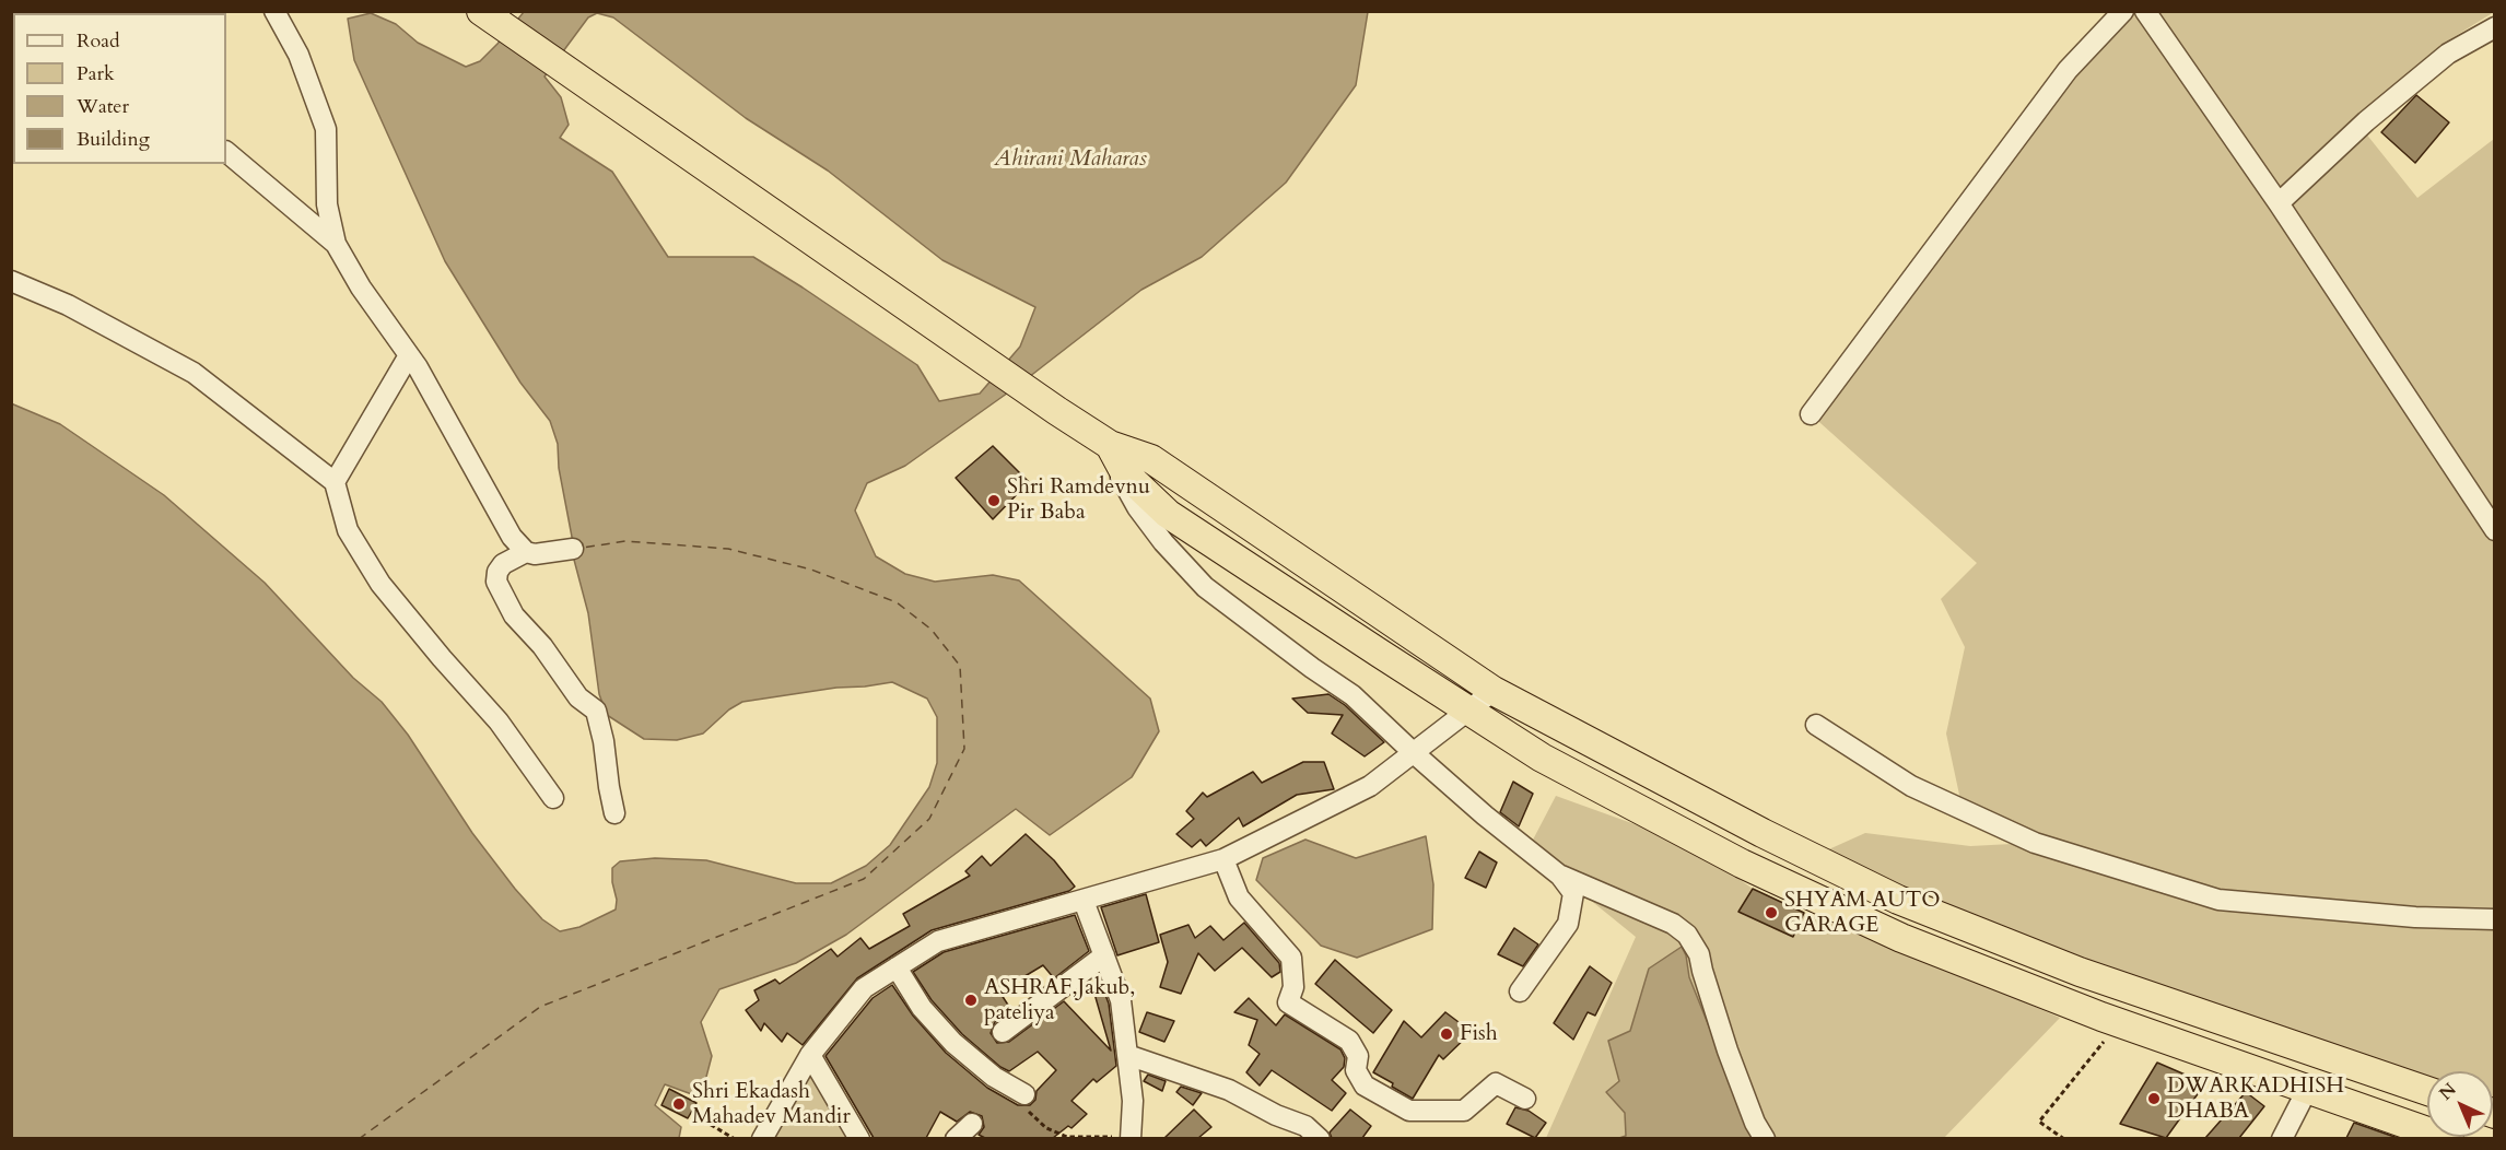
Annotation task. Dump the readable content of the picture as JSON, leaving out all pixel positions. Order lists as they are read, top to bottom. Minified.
{"water":["Ahirani Maharas"],"places":["Shri Ramdevnu Pir Baba","SHYAM AUTO GARAGE","ASHRAF,Jakub, pateliya","Fish","DWARKADHISH DHABA","Shri Ekadash Mahadev Mandir"],"legend":["Road","Park","Water","Building"],"north":"top left"}
